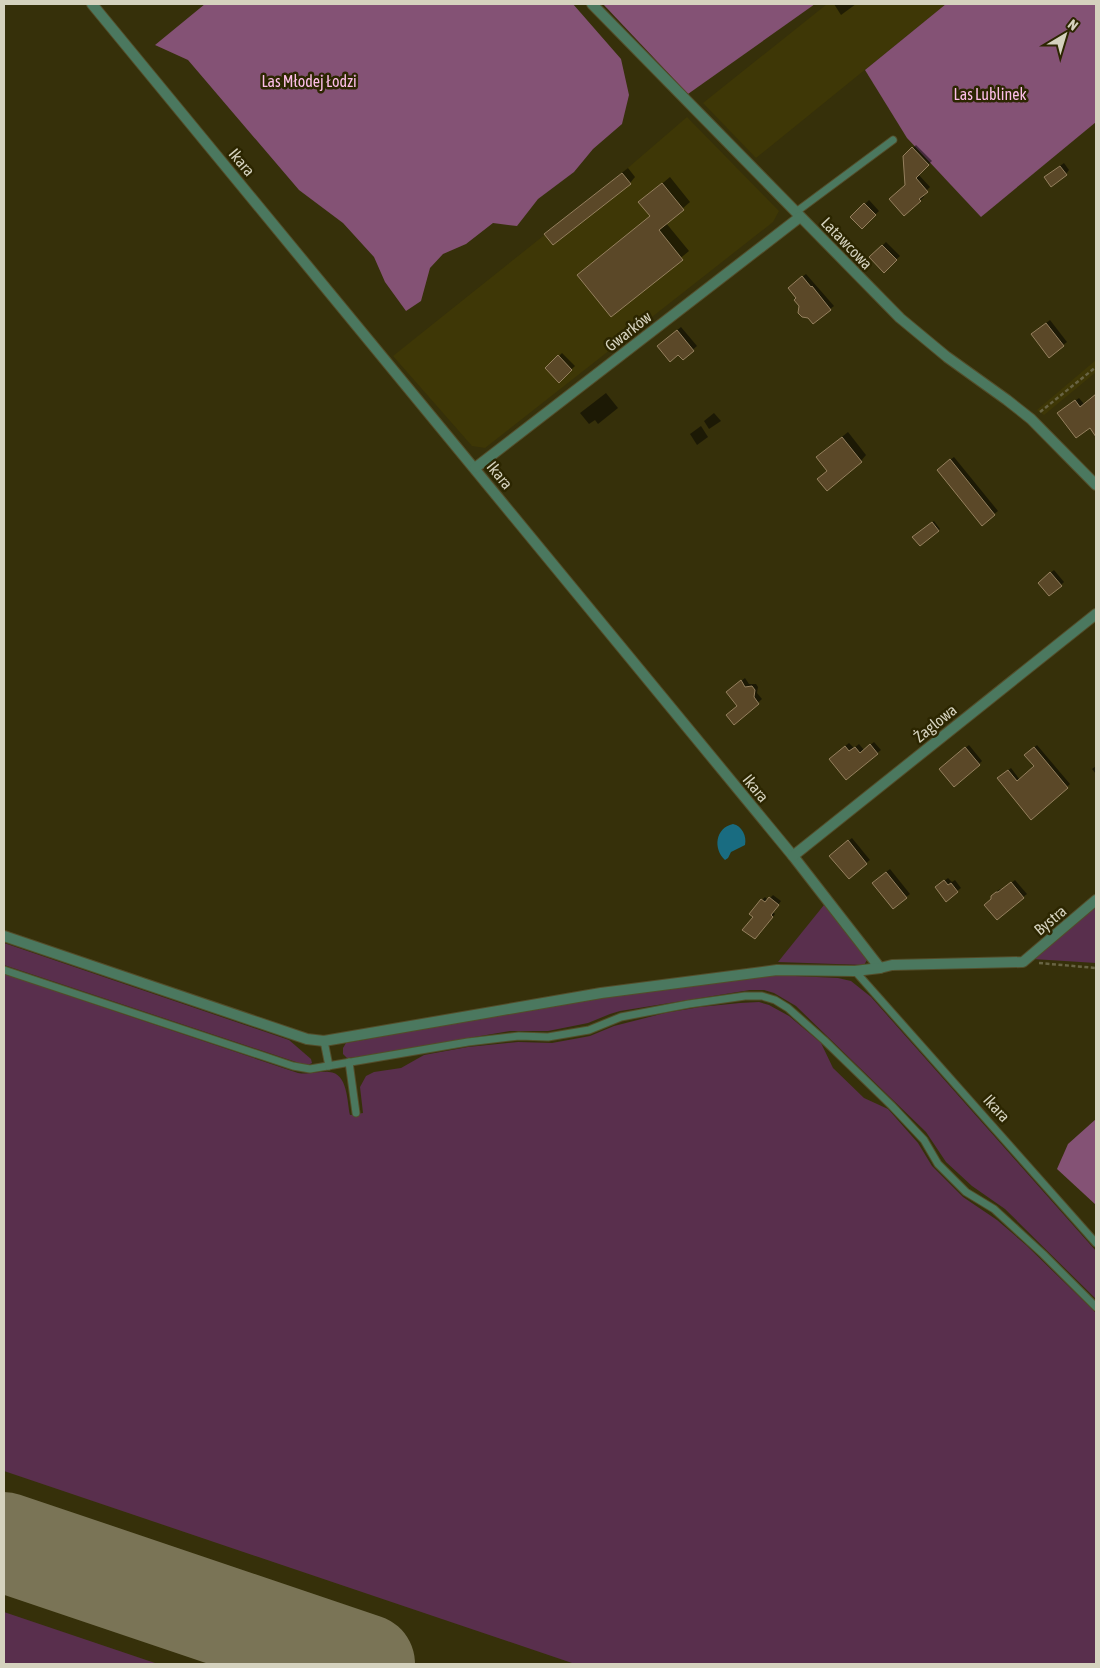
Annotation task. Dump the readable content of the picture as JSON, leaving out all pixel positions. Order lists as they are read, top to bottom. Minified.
{"streets":{"street":["Ikara","Latawcowa","Gwarków","Żaglowa","Bystra"]},"crossings":[["Ikara","Gwarków"],["Ikara","Żaglowa"],["Latawcowa","Gwarków"]],"parks":["Las Młodej Łodzi","Las Lublinek"],"north":"top right"}
